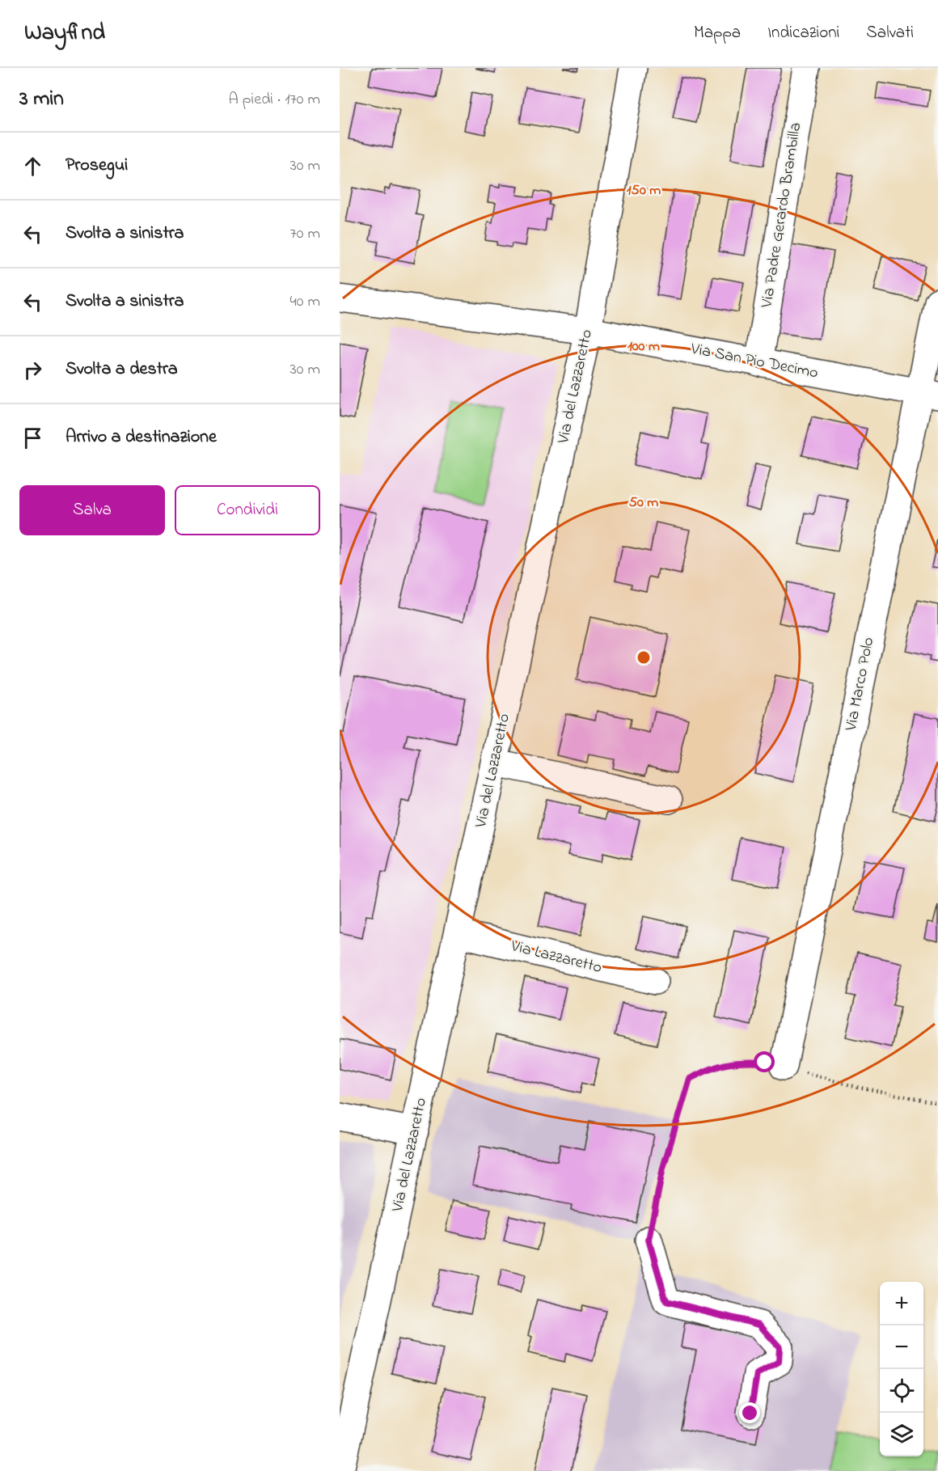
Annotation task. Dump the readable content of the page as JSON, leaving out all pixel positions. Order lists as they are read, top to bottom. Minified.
{"streets":{"street":["Via Padre Gerardo Brambilla","Via San Pio Decimo","Via del Lazzaretto","Via Marco Polo","Via Lazzaretto"]},"crossings":[["Via Padre Gerardo Brambilla","Via San Pio Decimo"],["Via San Pio Decimo","Via del Lazzaretto"],["Via San Pio Decimo","Via Marco Polo"],["Via del Lazzaretto","Via Lazzaretto"]],"page":{"header":"Wayfind","nav":["Mappa","Indicazioni","Salvati"],"heading":["3 min","A piedi · 170 m"],"list":[["Prosegui","30 m"],["Svolta a sinistra","70 m"],["Svolta a sinistra","40 m"],["Svolta a destra","30 m"],"Arrivo a destinazione"],"buttons":["Salva","Condividi"],"map_buttons":["+","−"]},"rings":["150 m","100 m","50 m"]}
